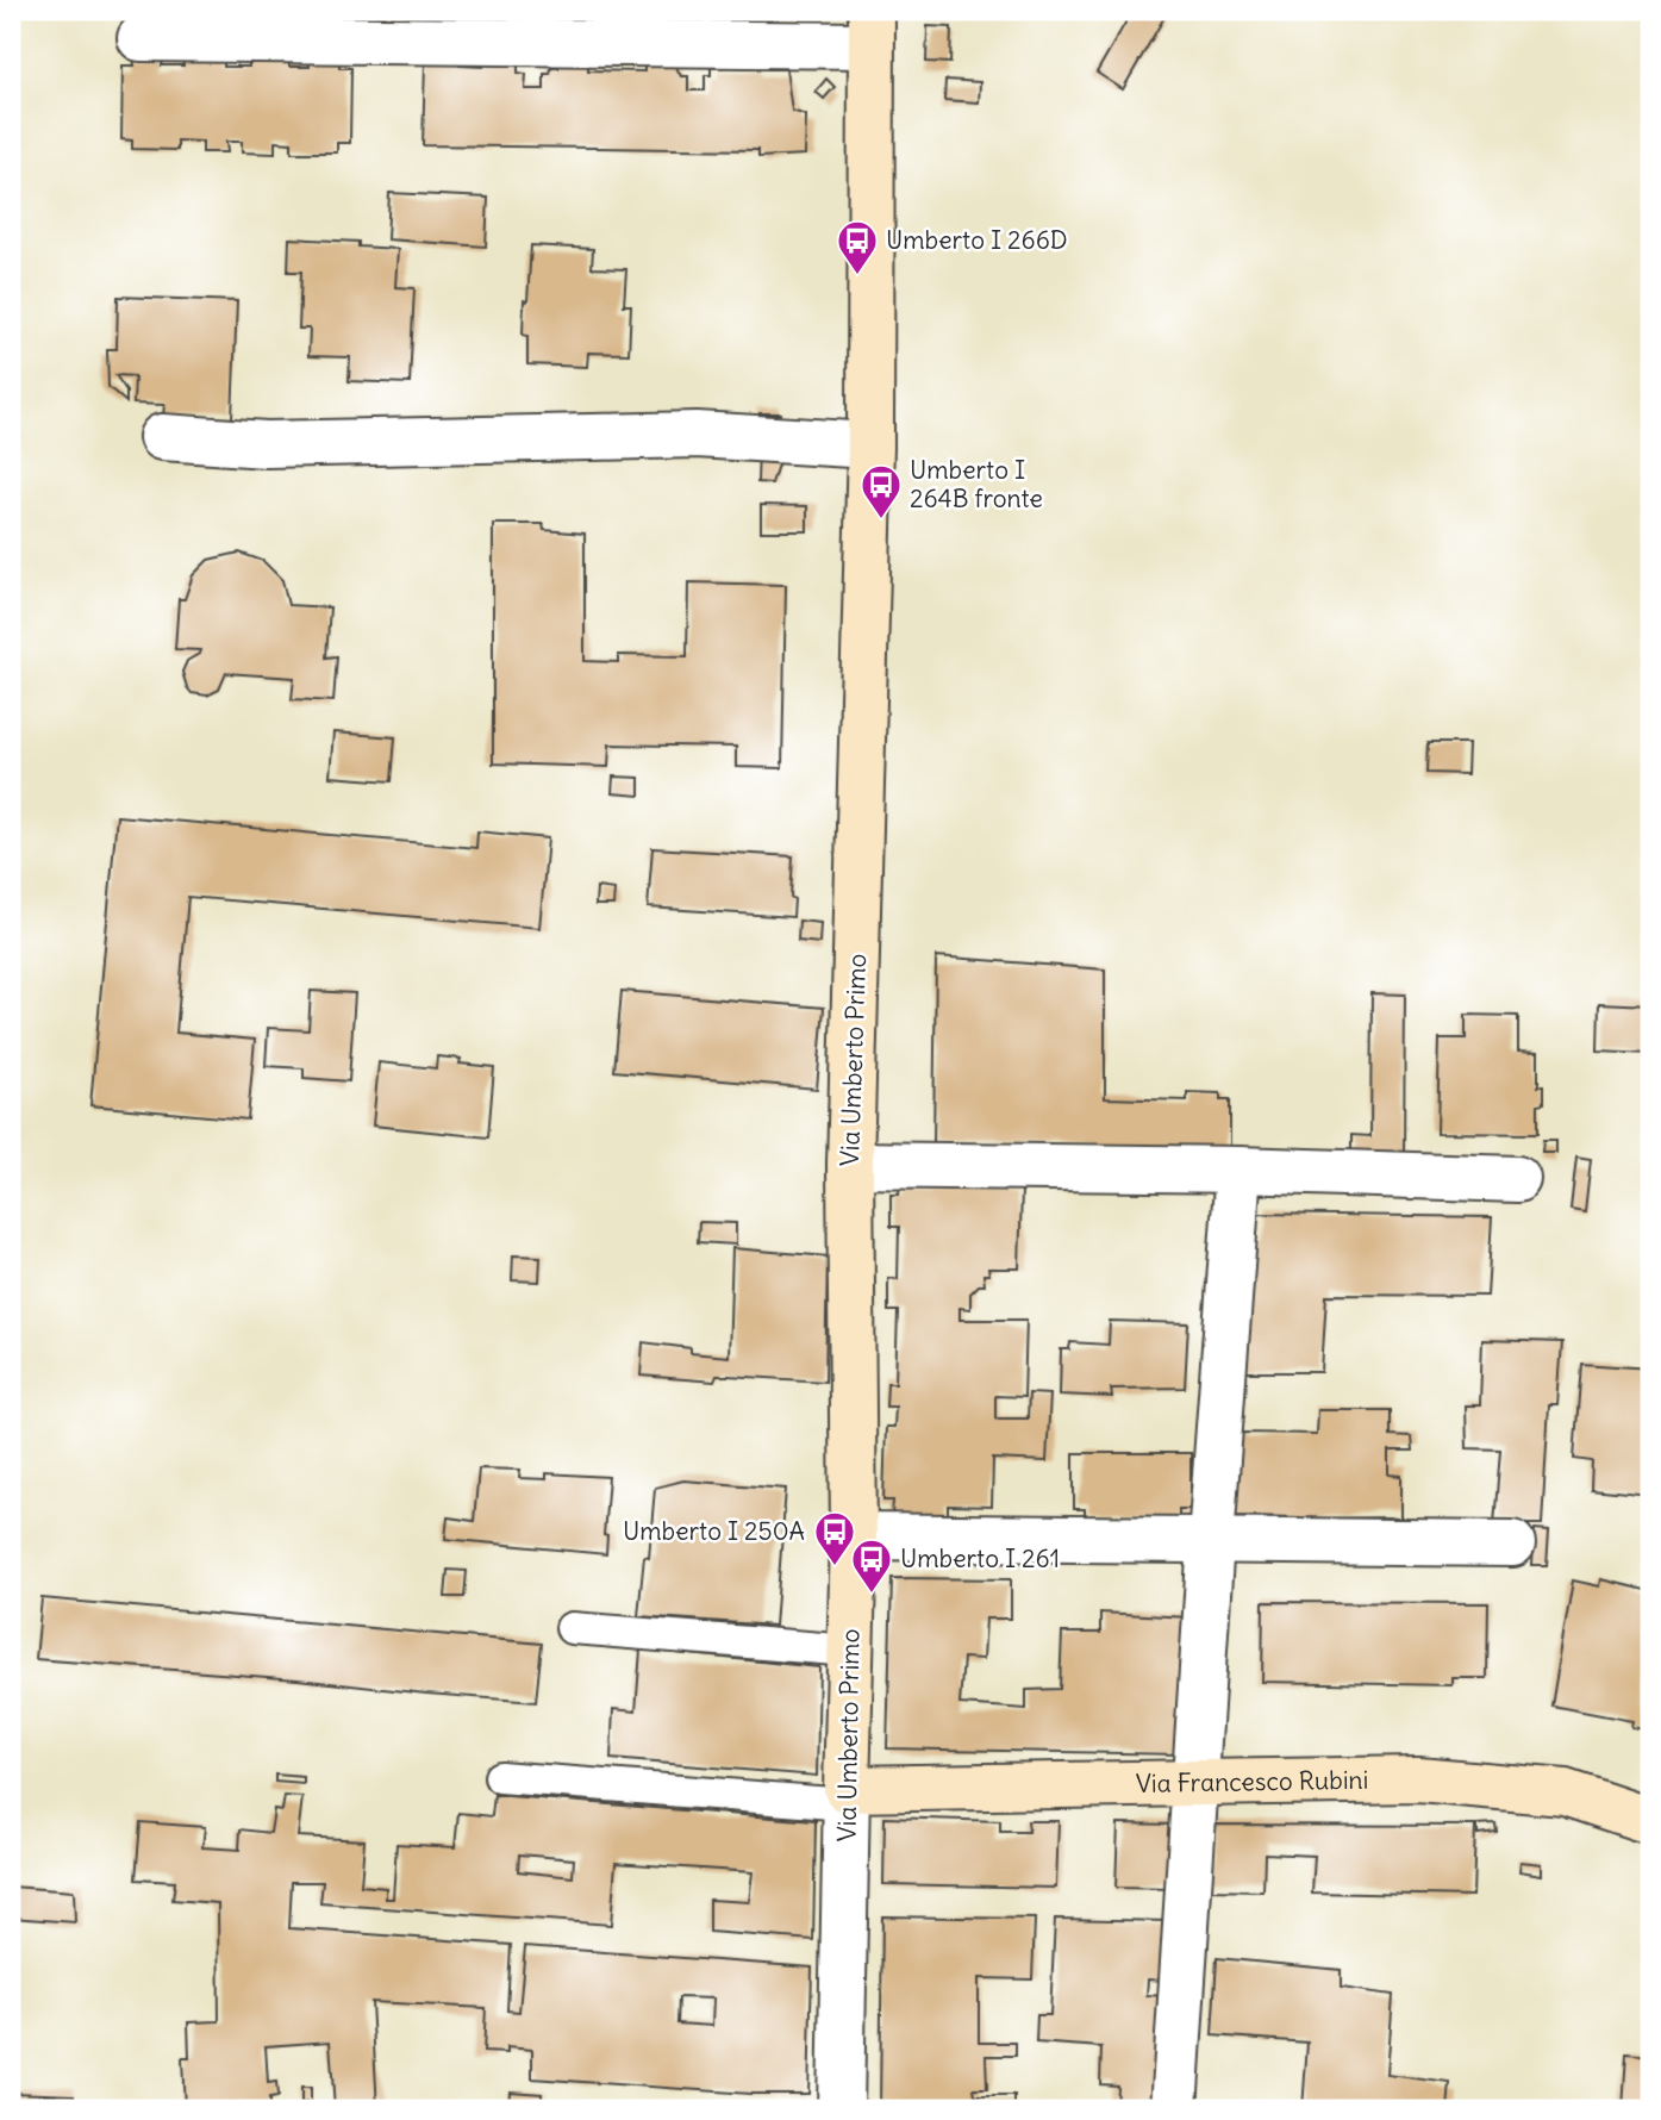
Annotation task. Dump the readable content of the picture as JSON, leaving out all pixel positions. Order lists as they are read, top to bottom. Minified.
{"streets":{"main road":["Via Umberto Primo","Via Francesco Rubini"]},"crossings":[["Via Umberto Primo","Via Francesco Rubini"]],"places":{"bus stop":["Umberto I 266D","Umberto I 264B fronte","Umberto I 250A","Umberto I 261"]}}
